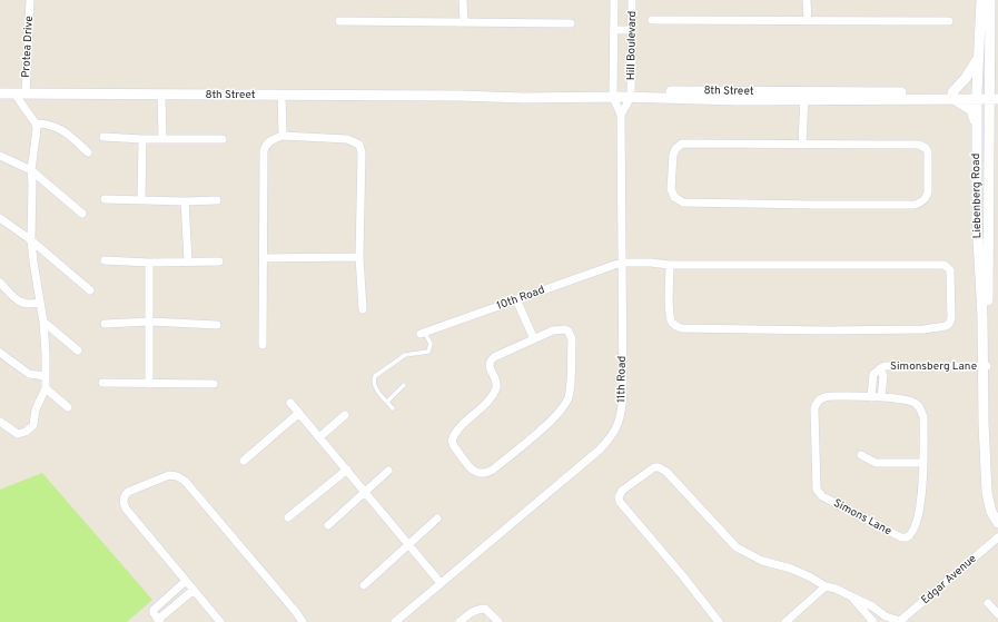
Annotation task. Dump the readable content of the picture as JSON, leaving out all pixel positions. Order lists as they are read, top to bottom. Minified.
{"streets":{"street":["Hill Boulevard","Protea Drive","8th Street","Liebenberg Road","10th Road","Simonsberg Lane","11th Road","Simons Lane","Edgar Avenue"]},"crossings":[["Hill Boulevard","8th Street"],["Hill Boulevard","11th Road"],["Protea Drive","8th Street"],["8th Street","Liebenberg Road"],["8th Street","11th Road"],["Liebenberg Road","Simonsberg Lane"],["10th Road","11th Road"],["Simonsberg Lane","Simons Lane"]]}
